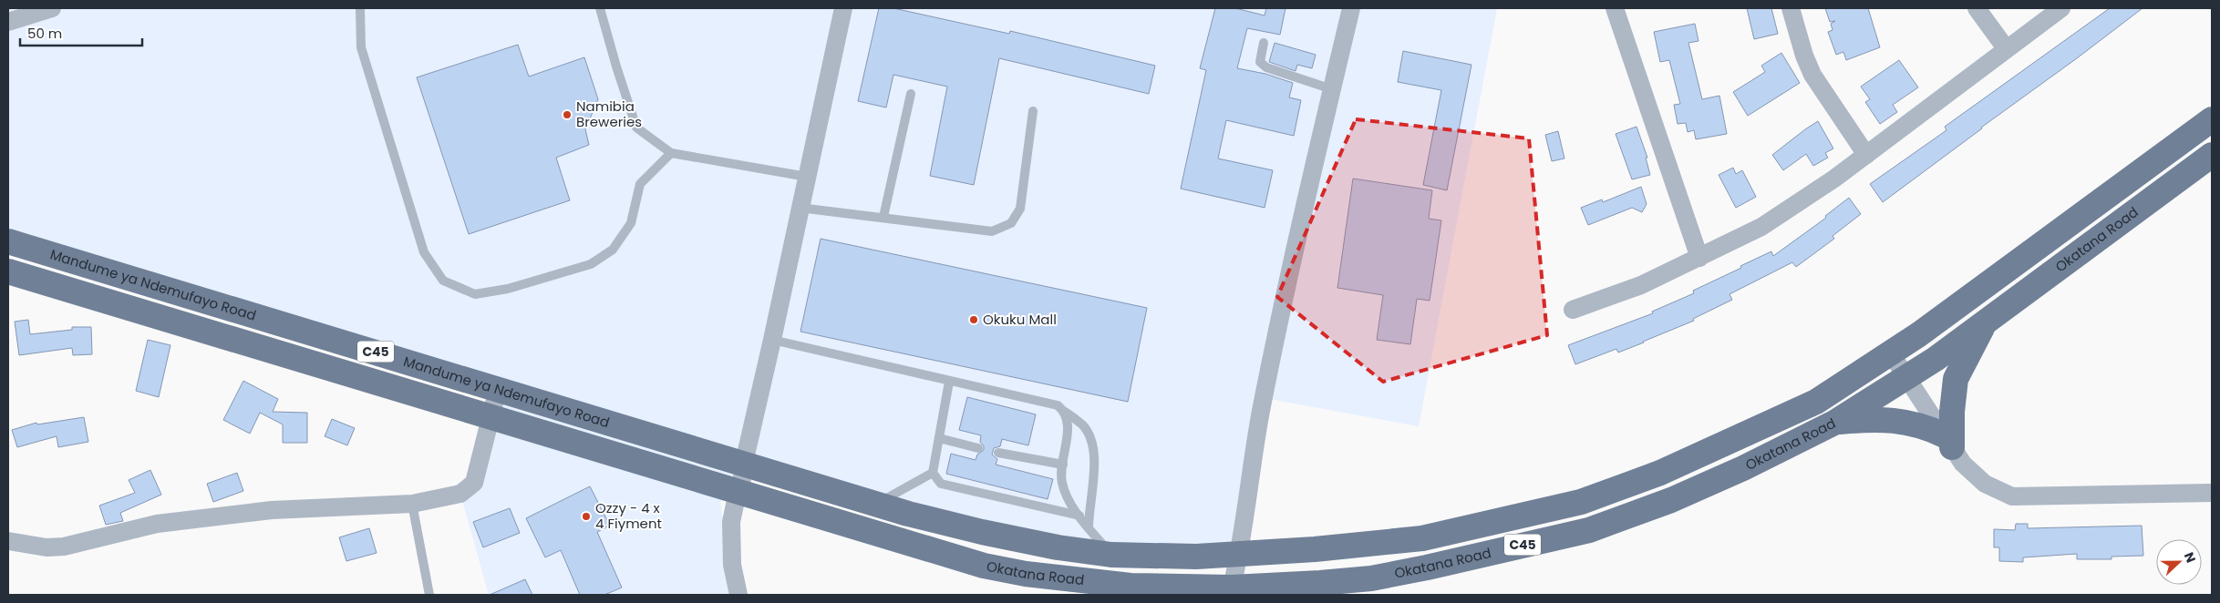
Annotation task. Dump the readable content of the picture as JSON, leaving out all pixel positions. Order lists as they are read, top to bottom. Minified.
{"streets":{"main road":["Okatana Road","Mandume ya Ndemufayo Road","C45"]},"crossings":[["Okatana Road","Mandume ya Ndemufayo Road"]],"places":["Namibia Breweries","Okuku Mall","Ozzy - 4 x 4 Fiyment"],"scale_bar":"50 m","north":"right"}
